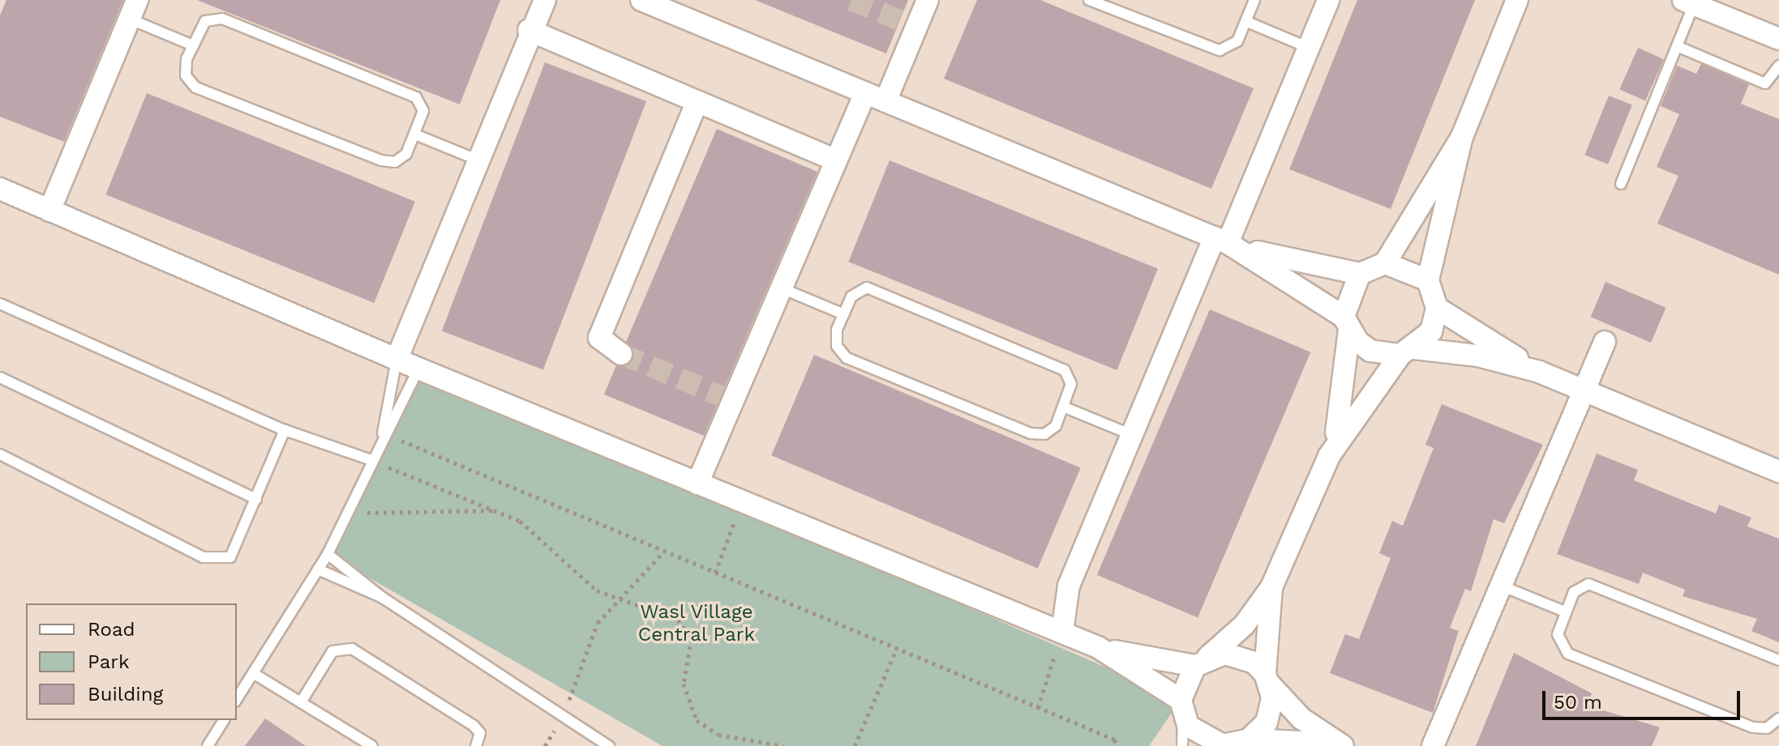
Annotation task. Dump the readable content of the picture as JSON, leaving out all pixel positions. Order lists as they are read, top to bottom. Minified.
{"parks":["Wasl Village Central Park"],"legend":["Road","Park","Building"],"scale_bar":"50 m"}
